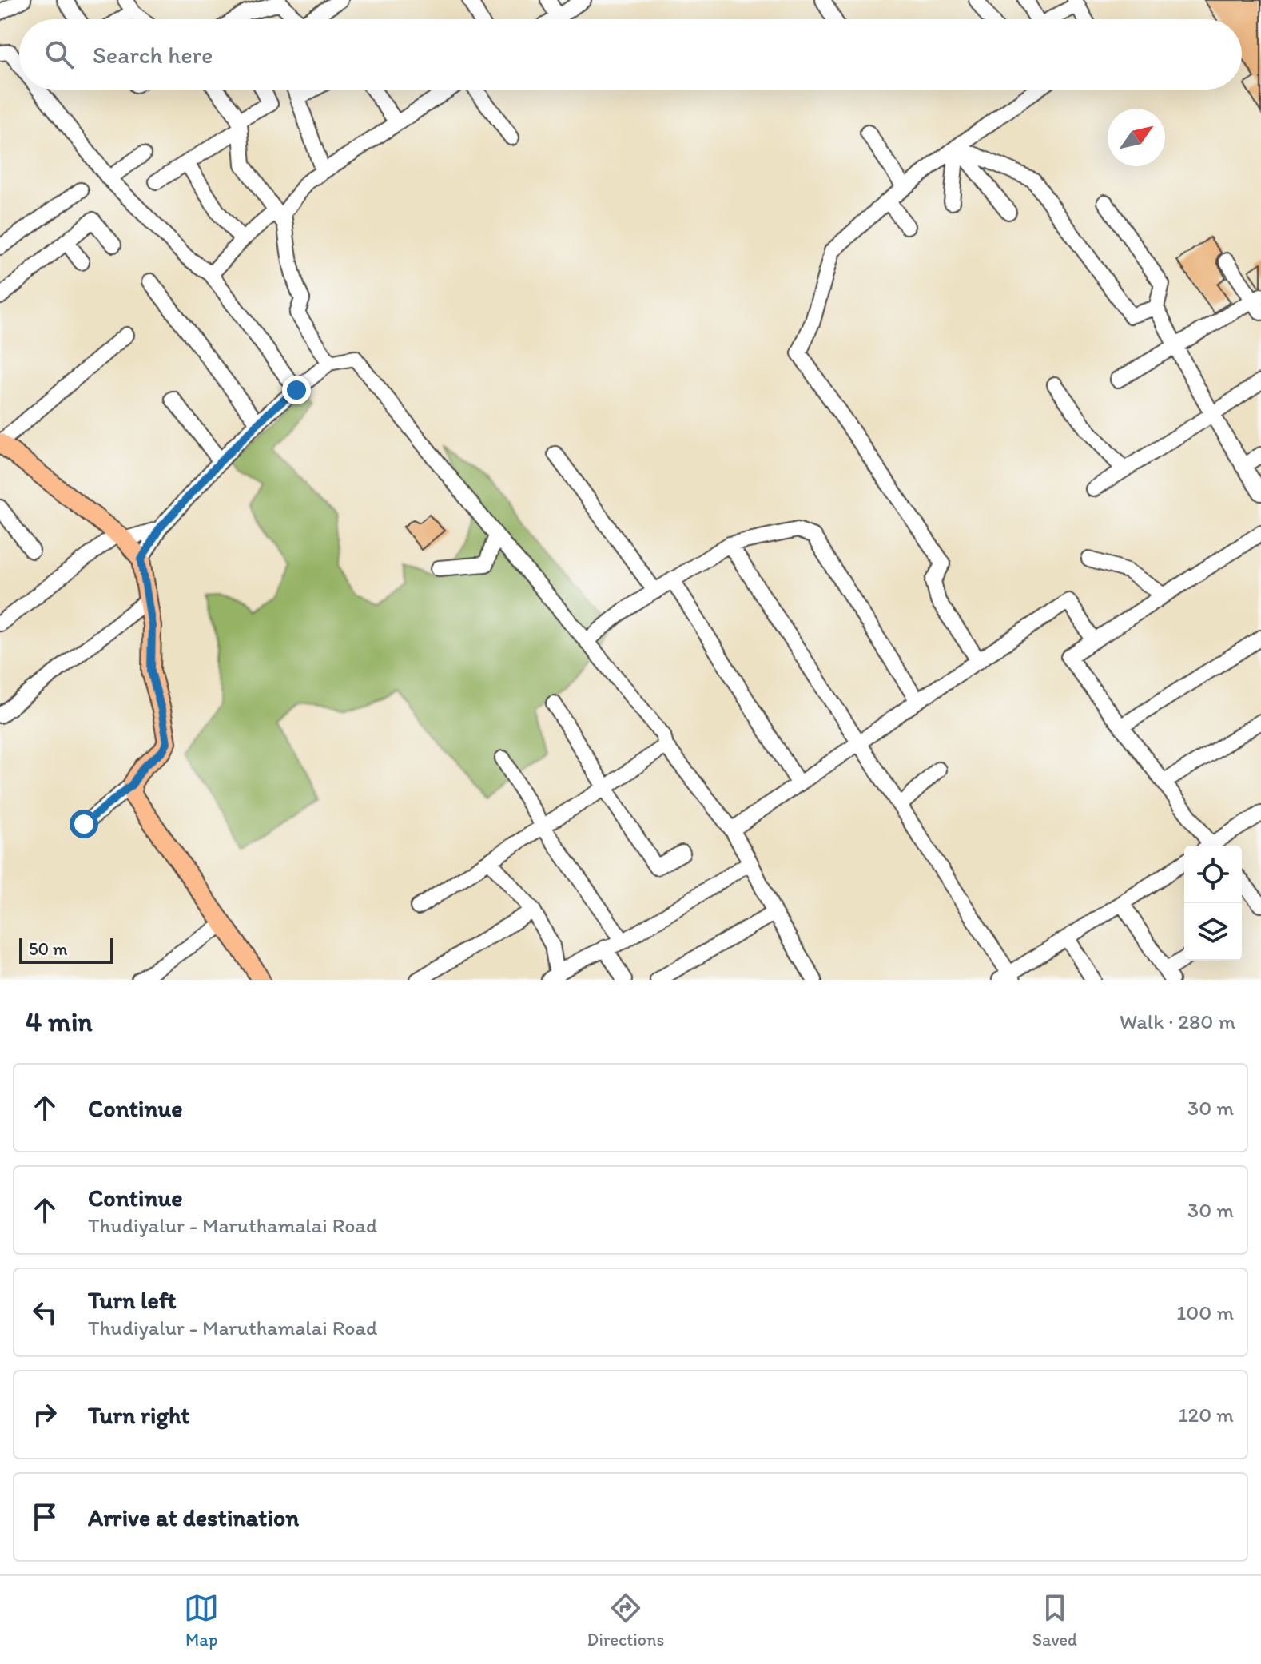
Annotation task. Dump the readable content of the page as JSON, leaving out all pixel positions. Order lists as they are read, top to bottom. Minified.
{"scale_bar":"50 m","north":"top right","page":{"search":"Search here","scale":"50 m","heading":["4 min","Walk · 280 m"],"list":[["Continue","30 m"],["Continue","Thudiyalur - Maruthamalai Road","30 m"],["Turn left","Thudiyalur - Maruthamalai Road","100 m"],["Turn right","120 m"],"Arrive at destination"],"nav":["Map","Directions","Saved"]}}
